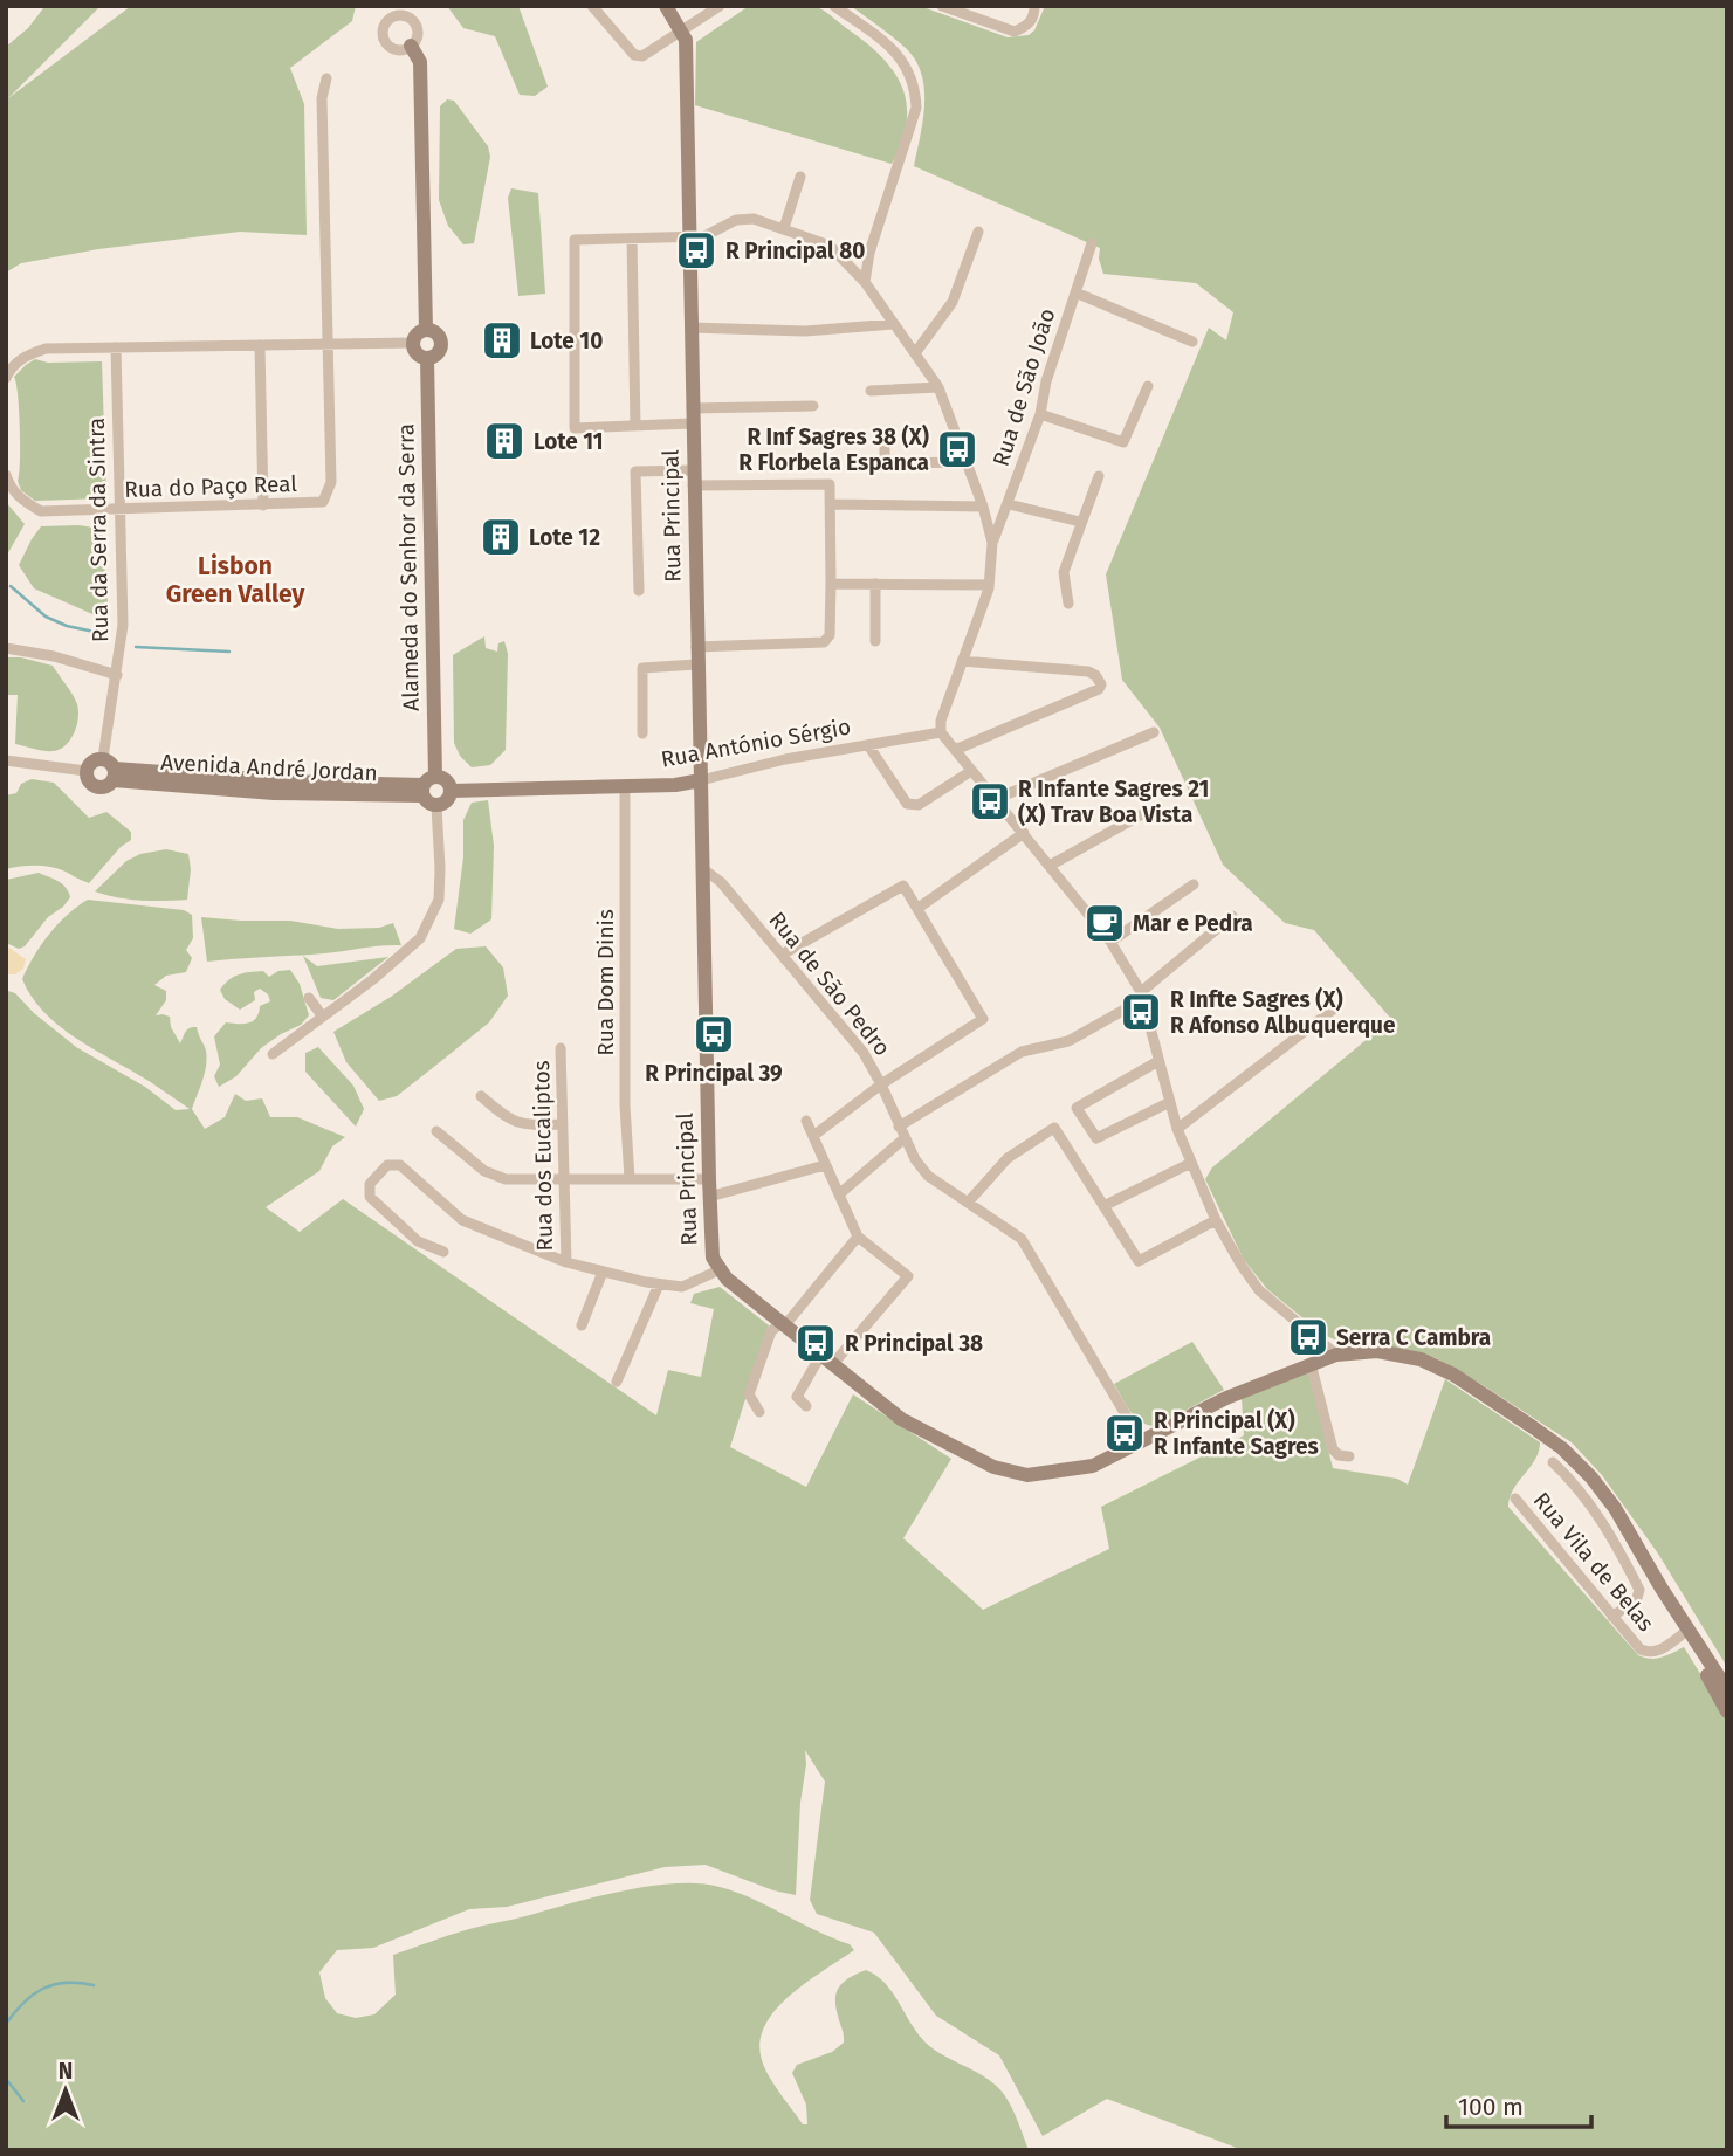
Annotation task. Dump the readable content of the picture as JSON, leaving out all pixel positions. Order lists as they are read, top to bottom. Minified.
{"streets":{"street":["Rua de São João","Rua do Paço Real","Rua Principal","Rua da Serra da Sintra","Alameda do Senhor da Serra","Rua António Sérgio","Avenida André Jordan","Rua Dom Dinis","Rua de São Pedro","Rua dos Eucaliptos","Rua Vila de Belas"]},"crossings":[["Rua do Paço Real","Rua da Serra da Sintra"],["Rua Principal","Rua António Sérgio"],["Rua Principal","Rua de São Pedro"],["Rua Principal","Rua Vila de Belas"],["Rua da Serra da Sintra","Avenida André Jordan"],["Alameda do Senhor da Serra","Rua António Sérgio"],["Alameda do Senhor da Serra","Avenida André Jordan"],["Rua António Sérgio","Avenida André Jordan"],["Rua António Sérgio","Rua Dom Dinis"]],"districts":["Lisbon Green Valley"],"places":{"bus stop":["R Principal 80","R Inf Sagres 38 (X) R Florbela Espanca","R Infante Sagres 21 (X) Trav Boa Vista","R Infte Sagres (X) R Afonso Albuquerque","R Principal 39","Serra C Cambra","R Principal 38","R Principal (X) R Infante Sagres"],"building":["Lote 10","Lote 11","Lote 12"],"cafe":["Mar e Pedra"]},"scale_bar":"100 m","north":"top"}
